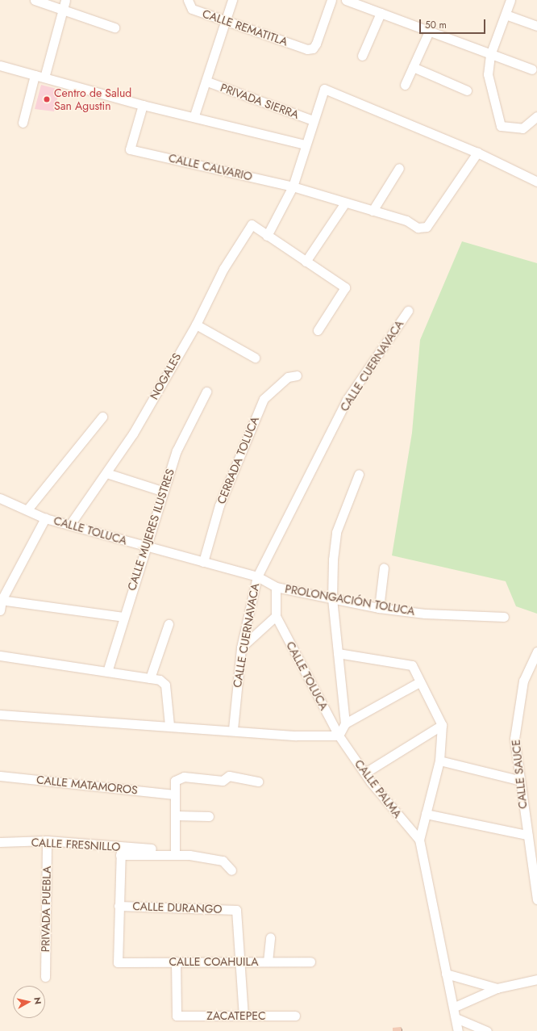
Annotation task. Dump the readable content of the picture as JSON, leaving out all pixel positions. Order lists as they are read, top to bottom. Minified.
{"streets":{"street":["CALLE REMATITLA","PRIVADA SIERRA","CALLE CALVARIO","CALLE CUERNAVACA","NOGALES","CERRADA TOLUCA","CALLE MUJERES ILUSTRES","CALLE TOLUCA","PROLONGACIÓN TOLUCA","CALLE SAUCE","CALLE MATAMOROS","CALLE PALMA","CALLE FRESNILLO","CALLE DURANGO","PRIVADA PUEBLA","CALLE COAHUILA","ZACATEPEC"]},"crossings":[["CALLE CUERNAVACA","CALLE TOLUCA"],["CALLE CUERNAVACA","PROLONGACIÓN TOLUCA"],["NOGALES","CALLE TOLUCA"],["CERRADA TOLUCA","CALLE TOLUCA"],["CALLE MUJERES ILUSTRES","CALLE TOLUCA"],["CALLE TOLUCA","PROLONGACIÓN TOLUCA"],["CALLE TOLUCA","CALLE PALMA"],["CALLE FRESNILLO","PRIVADA PUEBLA"],["CALLE DURANGO","CALLE COAHUILA"],["CALLE COAHUILA","ZACATEPEC"]],"places":["Centro de Salud San Agustin"],"scale_bar":"50 m","north":"right"}
